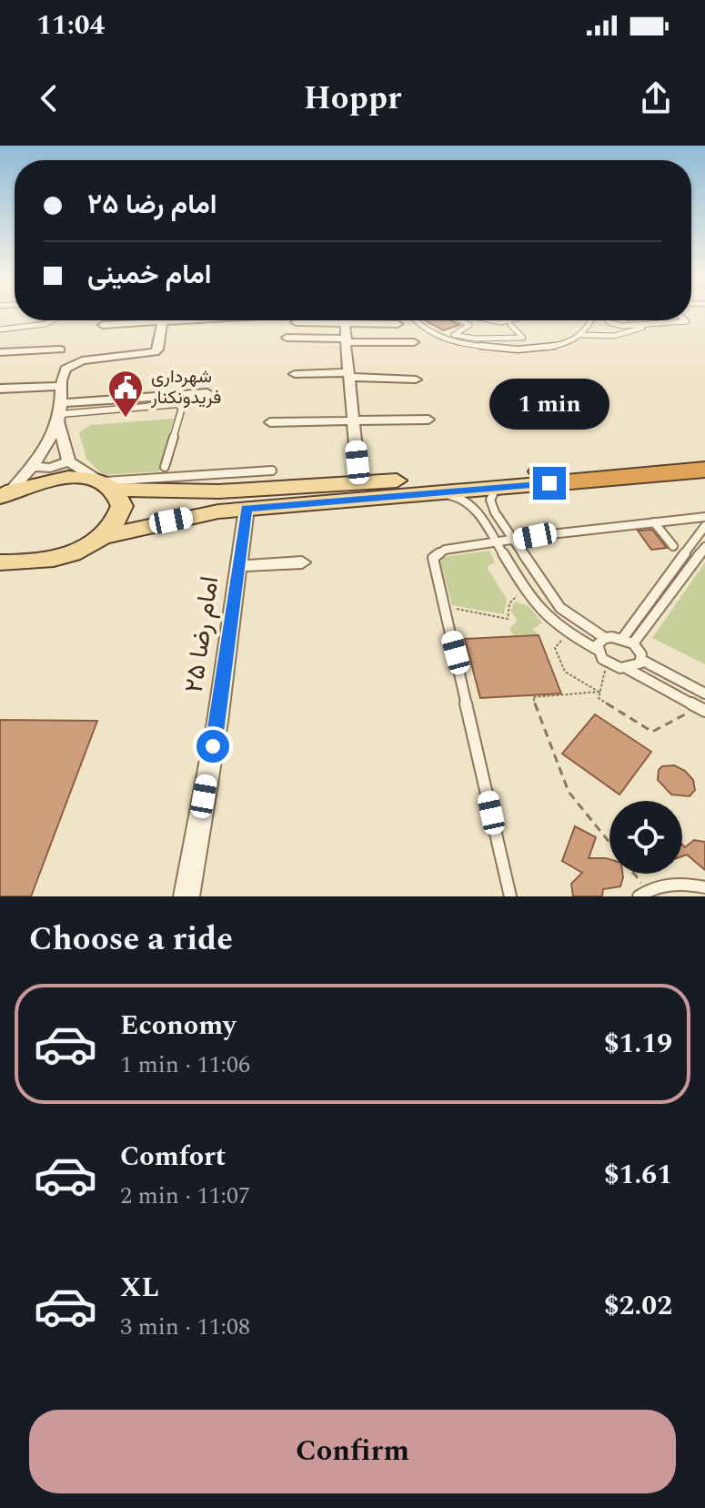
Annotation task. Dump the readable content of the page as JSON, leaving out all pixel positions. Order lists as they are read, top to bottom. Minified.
{"streets":{"street":["امام رضا ۲۵"]},"places":{"public building":["شهرداری فریدونکنار"]},"page":{"status":"11:04","header":"Hoppr","banner":["امام رضا ۲۵","امام خمینی"],"bubble":"1 min","heading":"Choose a ride","list":[{"name":"Economy","note":"1 min · 11:06","value":"$1.19"},{"name":"Comfort","note":"2 min · 11:07","value":"$1.61"},{"name":"XL","note":"3 min · 11:08","value":"$2.02"}],"buttons":"Confirm"}}
